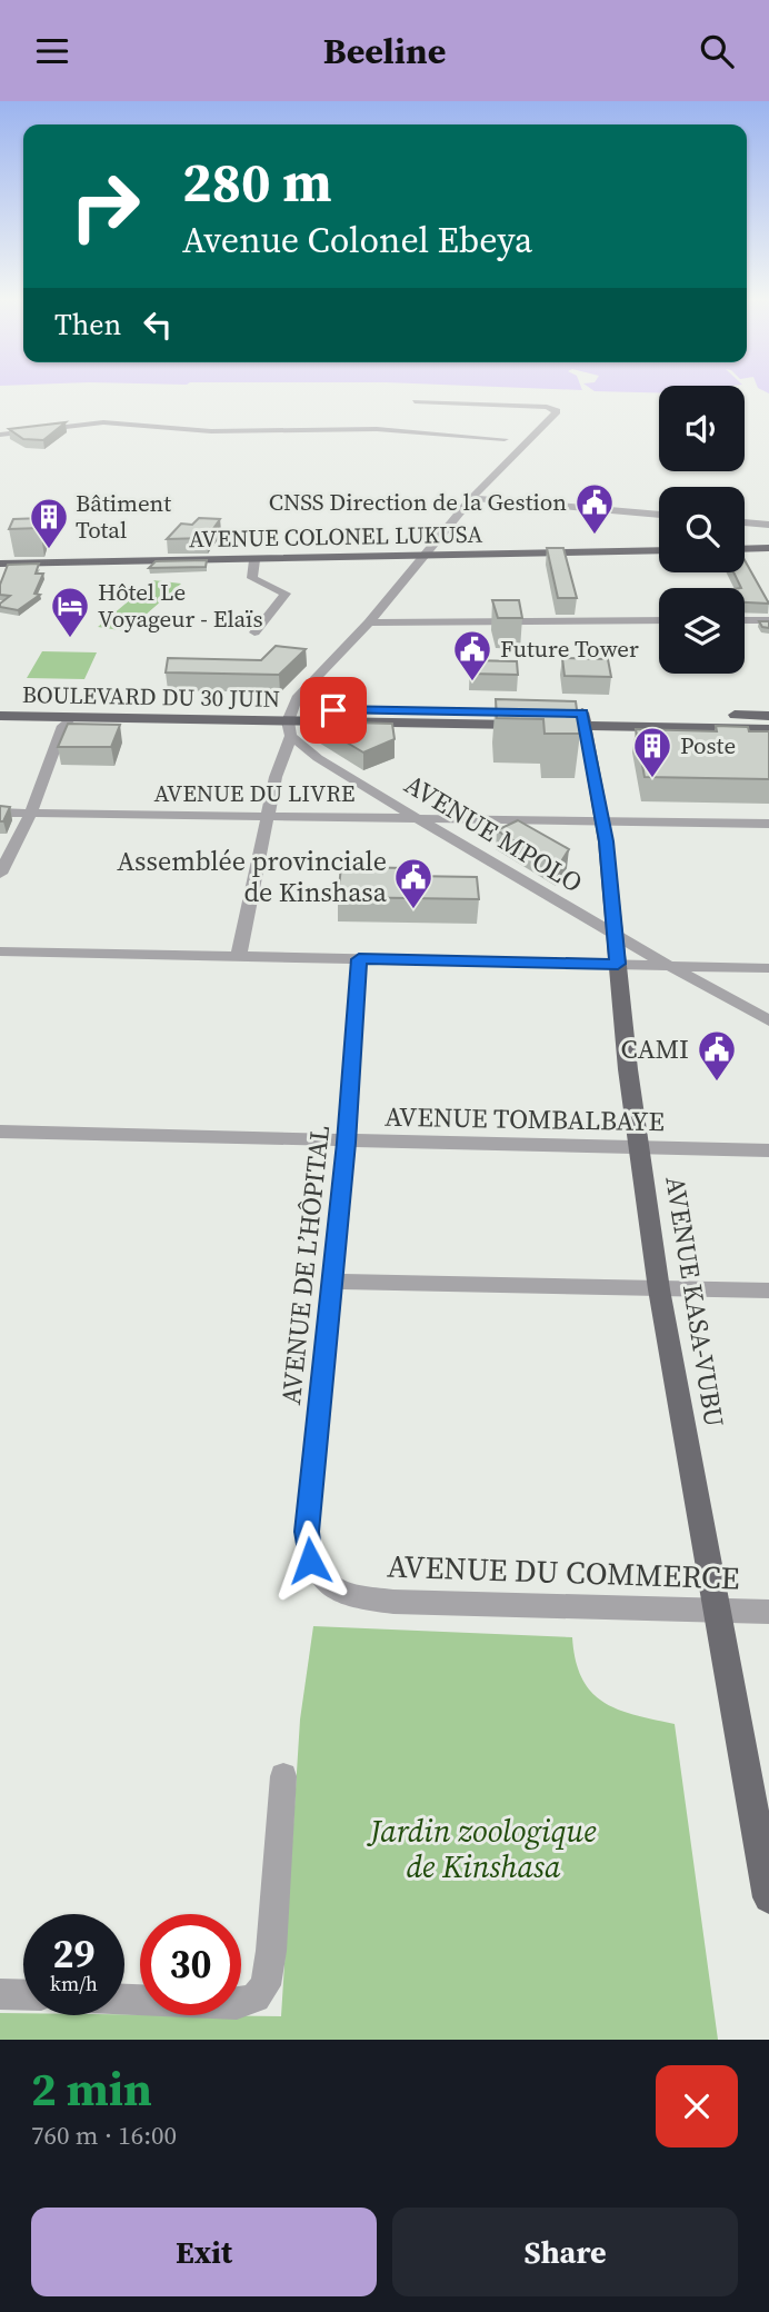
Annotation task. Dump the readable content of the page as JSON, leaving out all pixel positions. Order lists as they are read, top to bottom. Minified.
{"streets":{"main road":["AVENUE COLONEL LUKUSA","BOULEVARD DU 30 JUIN","AVENUE KASA-VUBU"],"street":["AVENUE DU LIVRE","AVENUE MPOLO","AVENUE TOMBALBAYE","AVENUE DE L’HÔPITAL","AVENUE DU COMMERCE"]},"crossings":[["BOULEVARD DU 30 JUIN","AVENUE MPOLO"],["AVENUE DU LIVRE","AVENUE MPOLO"],["AVENUE DU LIVRE","AVENUE KASA-VUBU"],["AVENUE MPOLO","AVENUE KASA-VUBU"],["AVENUE TOMBALBAYE","AVENUE DE L’HÔPITAL"],["AVENUE TOMBALBAYE","AVENUE KASA-VUBU"],["AVENUE DE L’HÔPITAL","AVENUE DU COMMERCE"],["AVENUE KASA-VUBU","AVENUE DU COMMERCE"]],"parks":["Jardin zoologique de Kinshasa"],"places":{"public building":["CNSS Direction de la Gestion","Future Tower","Assemblée provinciale de Kinshasa","CAMI"],"building":["Bâtiment Total","Poste"],"hotel":["Hôtel Le Voyageur - Elaïs"]},"page":{"header":"Beeline","turn":["280 m","Avenue Colonel Ebeya"],"then":"Then","speed":"29 km/h","limit":"30","heading":["2 min","760 m · 16:00"],"buttons":["Exit","Share"]}}
